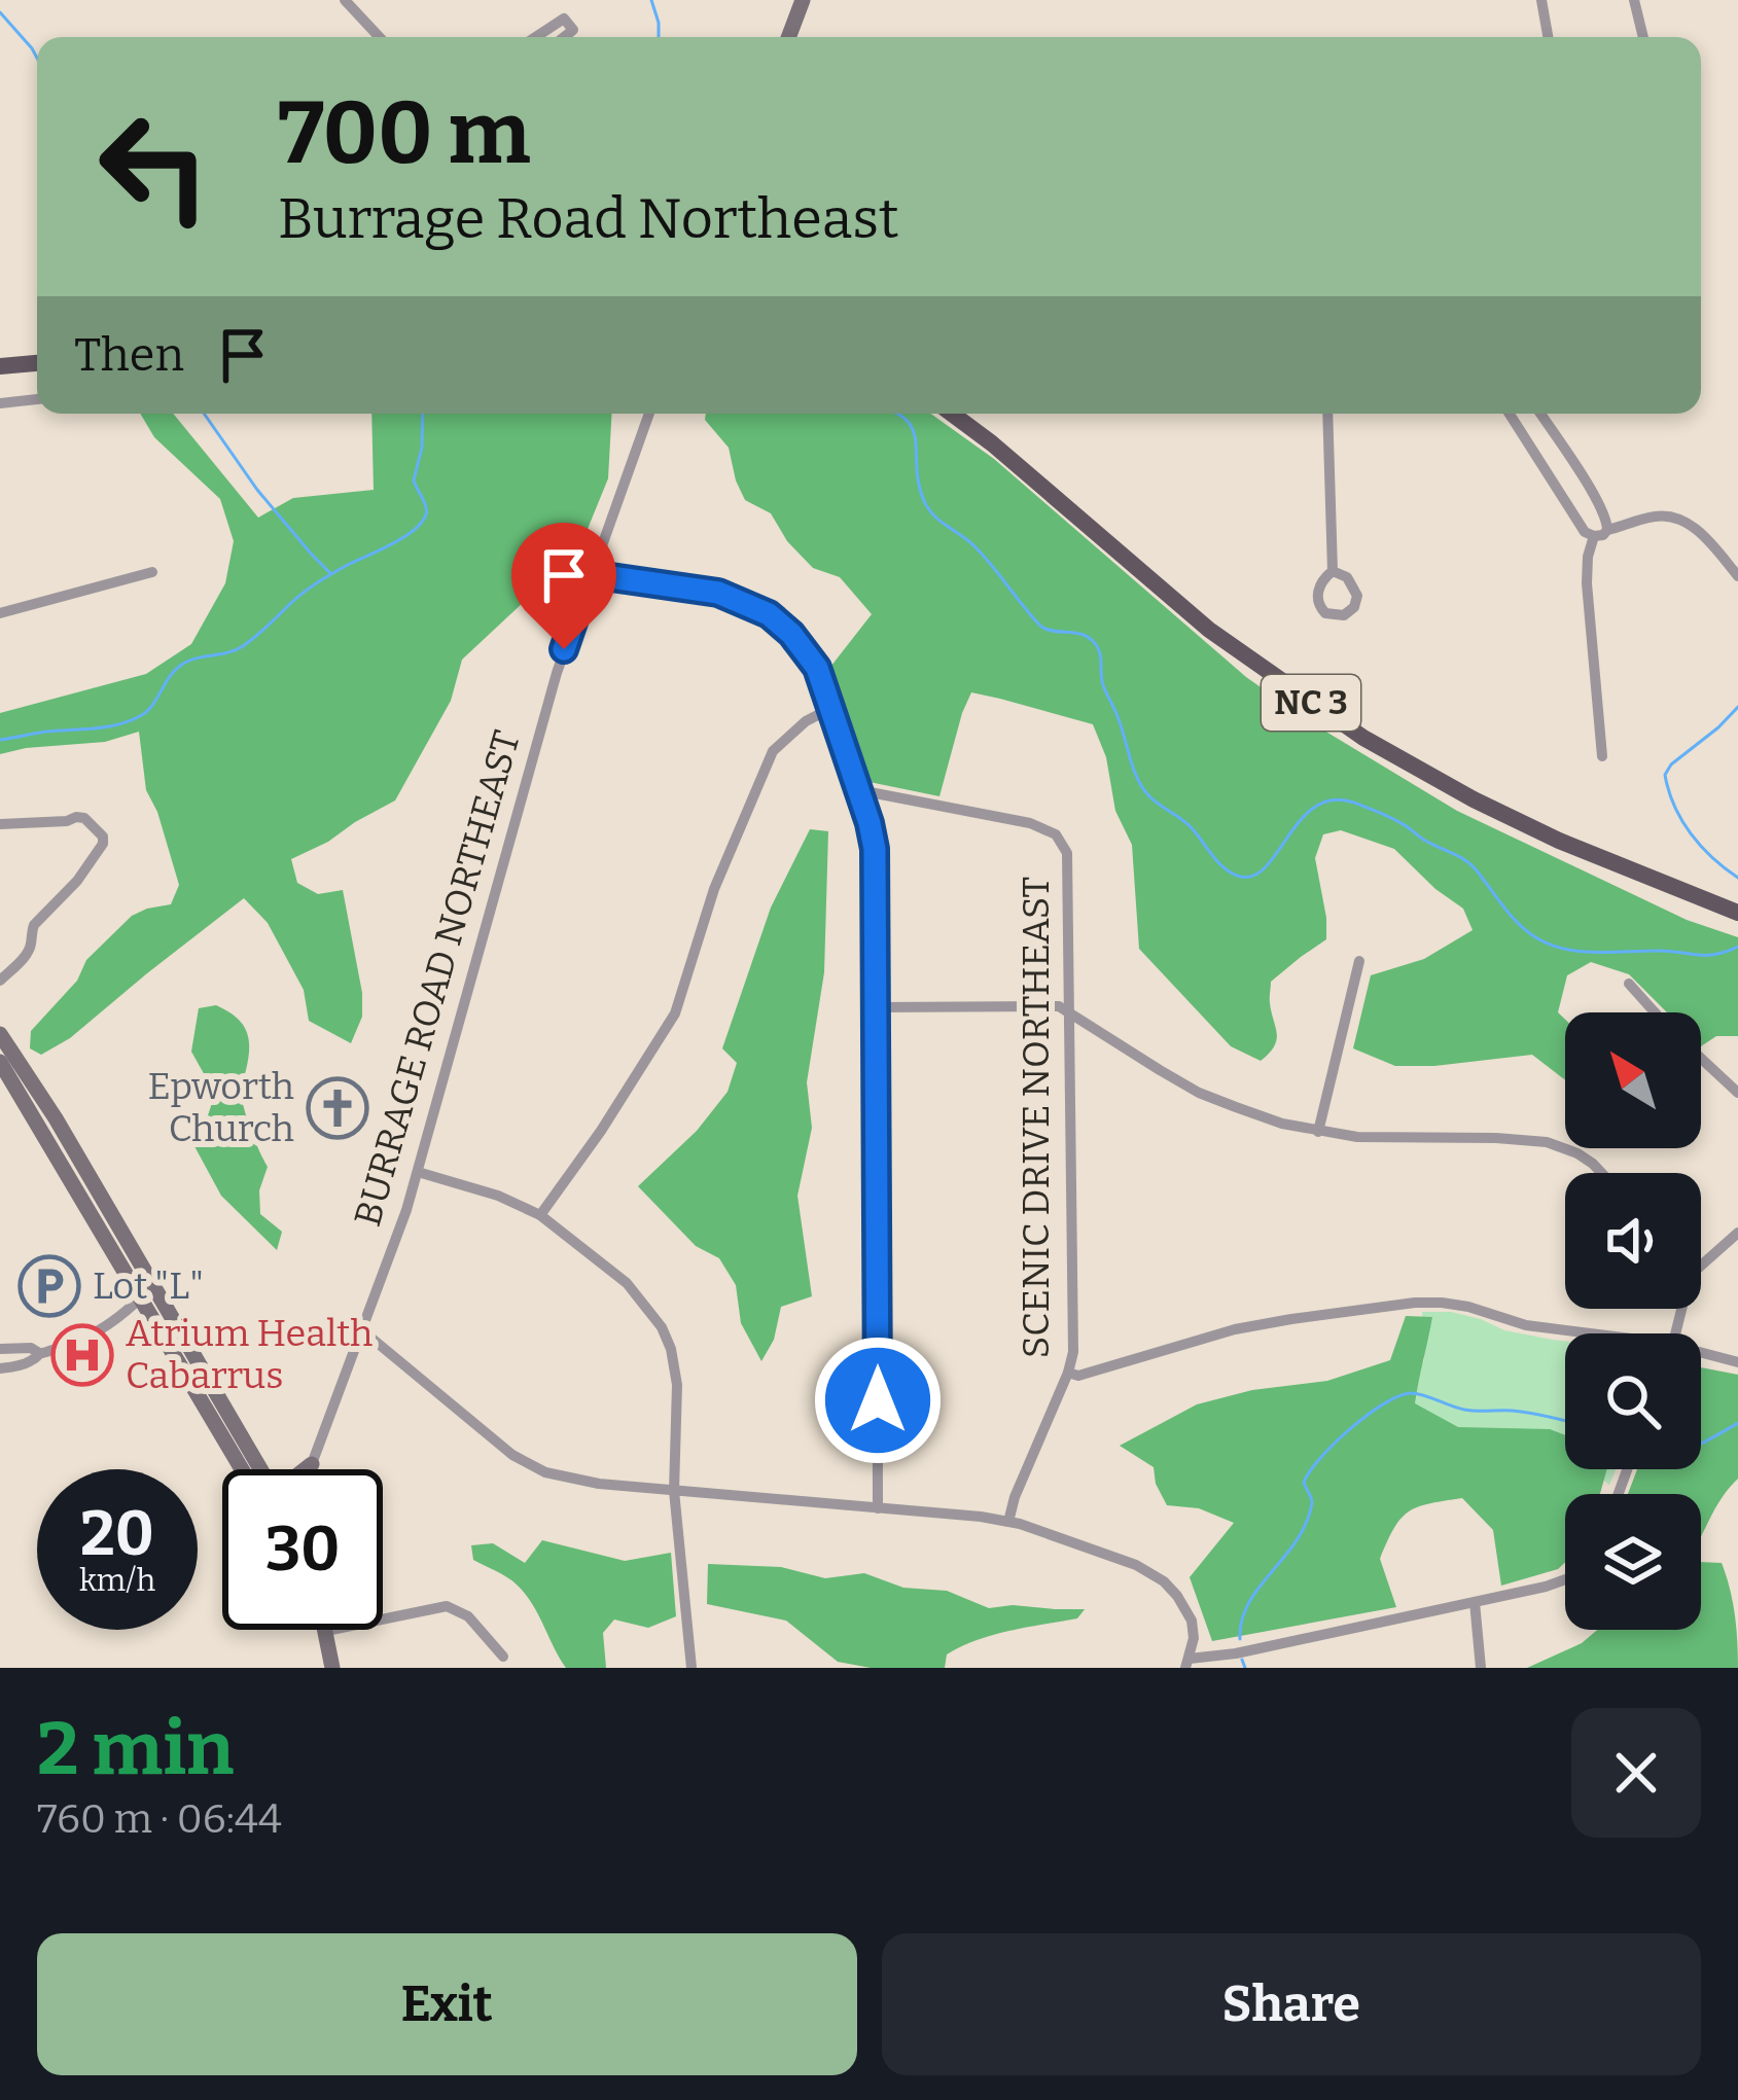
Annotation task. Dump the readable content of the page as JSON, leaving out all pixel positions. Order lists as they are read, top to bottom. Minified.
{"streets":{"main road":["NC 3"],"street":["BURRAGE ROAD NORTHEAST","SCENIC DRIVE NORTHEAST"]},"places":{"church":["Epworth Church"],"parking":["Lot \"L\""],"hospital":["Atrium Health Cabarrus"]},"north":"top left","page":{"turn":["700 m","Burrage Road Northeast"],"then":"Then","speed":"20 km/h","limit":"30","heading":["2 min","760 m · 06:44"],"buttons":["Exit","Share"]}}
